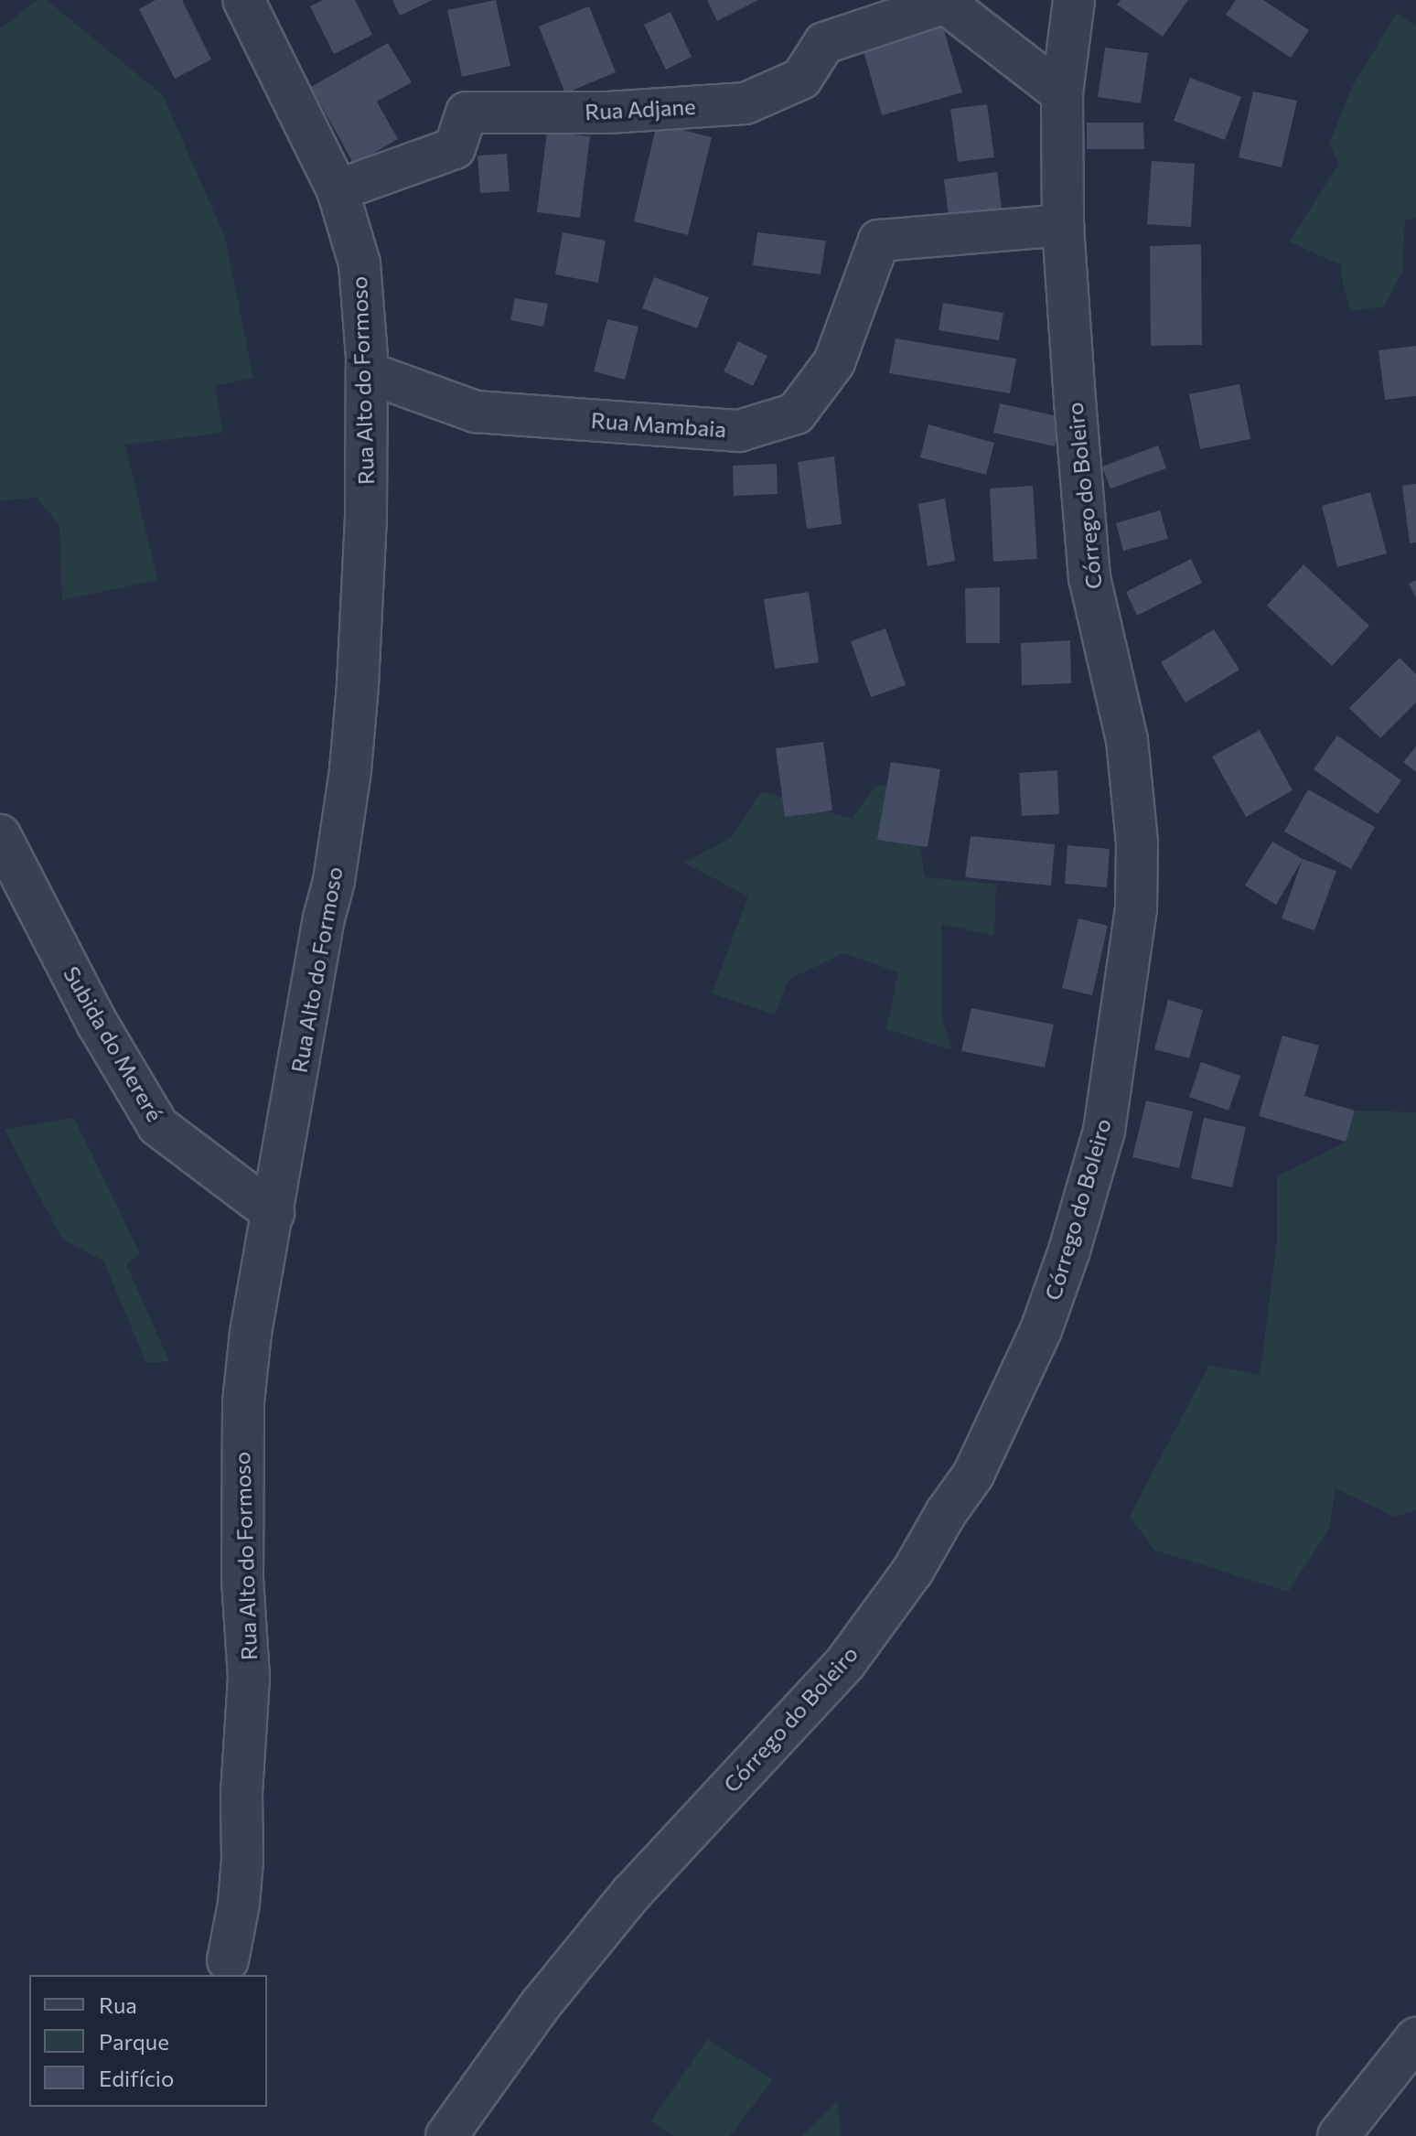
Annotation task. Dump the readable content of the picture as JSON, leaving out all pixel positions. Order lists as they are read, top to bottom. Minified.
{"streets":{"street":["Rua Adjane","Rua Alto do Formoso","Rua Mambaia","Córrego do Boleiro","Subida do Mereré"]},"crossings":[["Rua Adjane","Rua Alto do Formoso"],["Rua Alto do Formoso","Rua Mambaia"],["Rua Alto do Formoso","Subida do Mereré"],["Rua Mambaia","Córrego do Boleiro"]],"legend":["Rua","Parque","Edifício"]}
